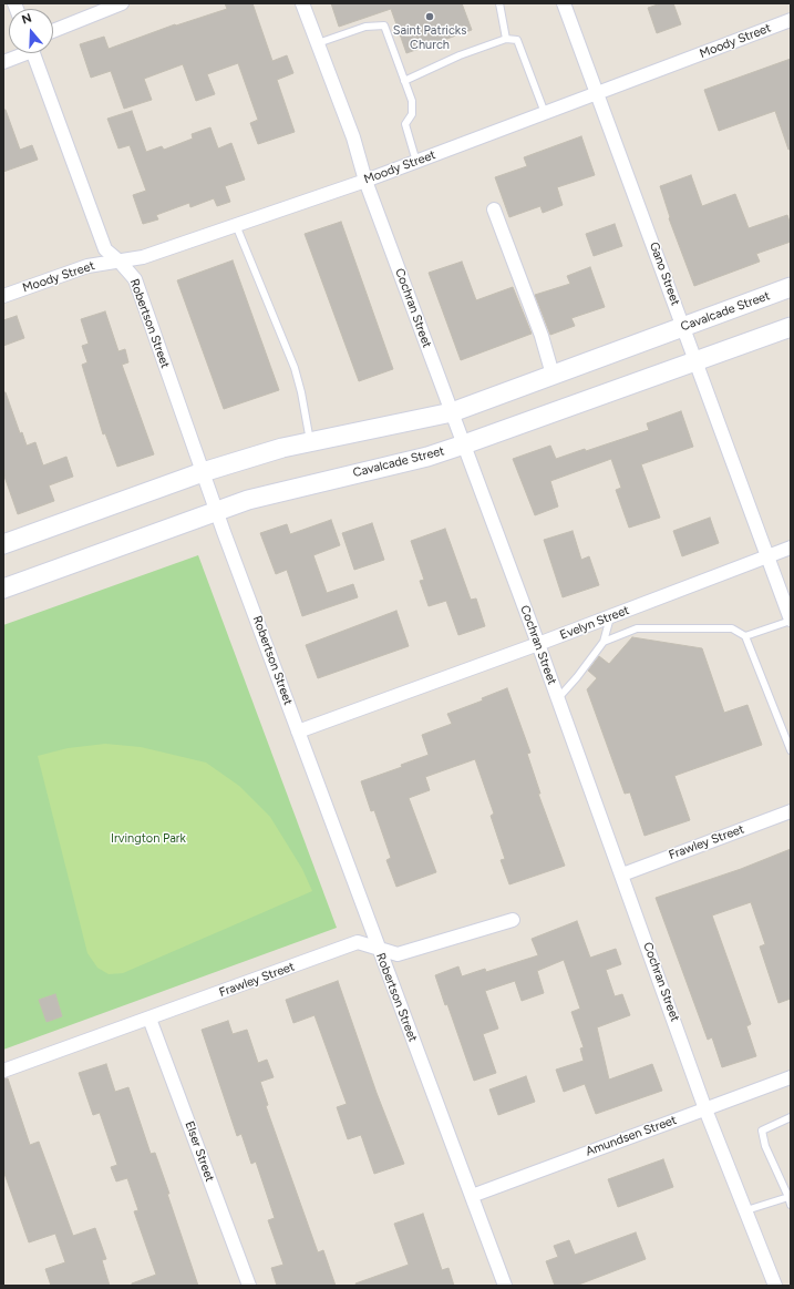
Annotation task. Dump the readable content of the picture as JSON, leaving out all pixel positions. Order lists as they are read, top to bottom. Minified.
{"streets":{"main road":["Cavalcade Street"],"street":["Moody Street","Gano Street","Cochran Street","Robertson Street","Evelyn Street","Frawley Street","Amundsen Street","Elser Street"]},"crossings":[["Moody Street","Gano Street"],["Moody Street","Cochran Street"],["Moody Street","Robertson Street"],["Gano Street","Cavalcade Street"],["Gano Street","Evelyn Street"],["Cochran Street","Cavalcade Street"],["Cochran Street","Evelyn Street"],["Cochran Street","Frawley Street"],["Cochran Street","Amundsen Street"],["Cavalcade Street","Robertson Street"],["Robertson Street","Evelyn Street"],["Robertson Street","Frawley Street"],["Robertson Street","Amundsen Street"],["Frawley Street","Elser Street"]],"parks":["Irvington Park"],"places":["Saint Patricks Church"],"north":"top"}
